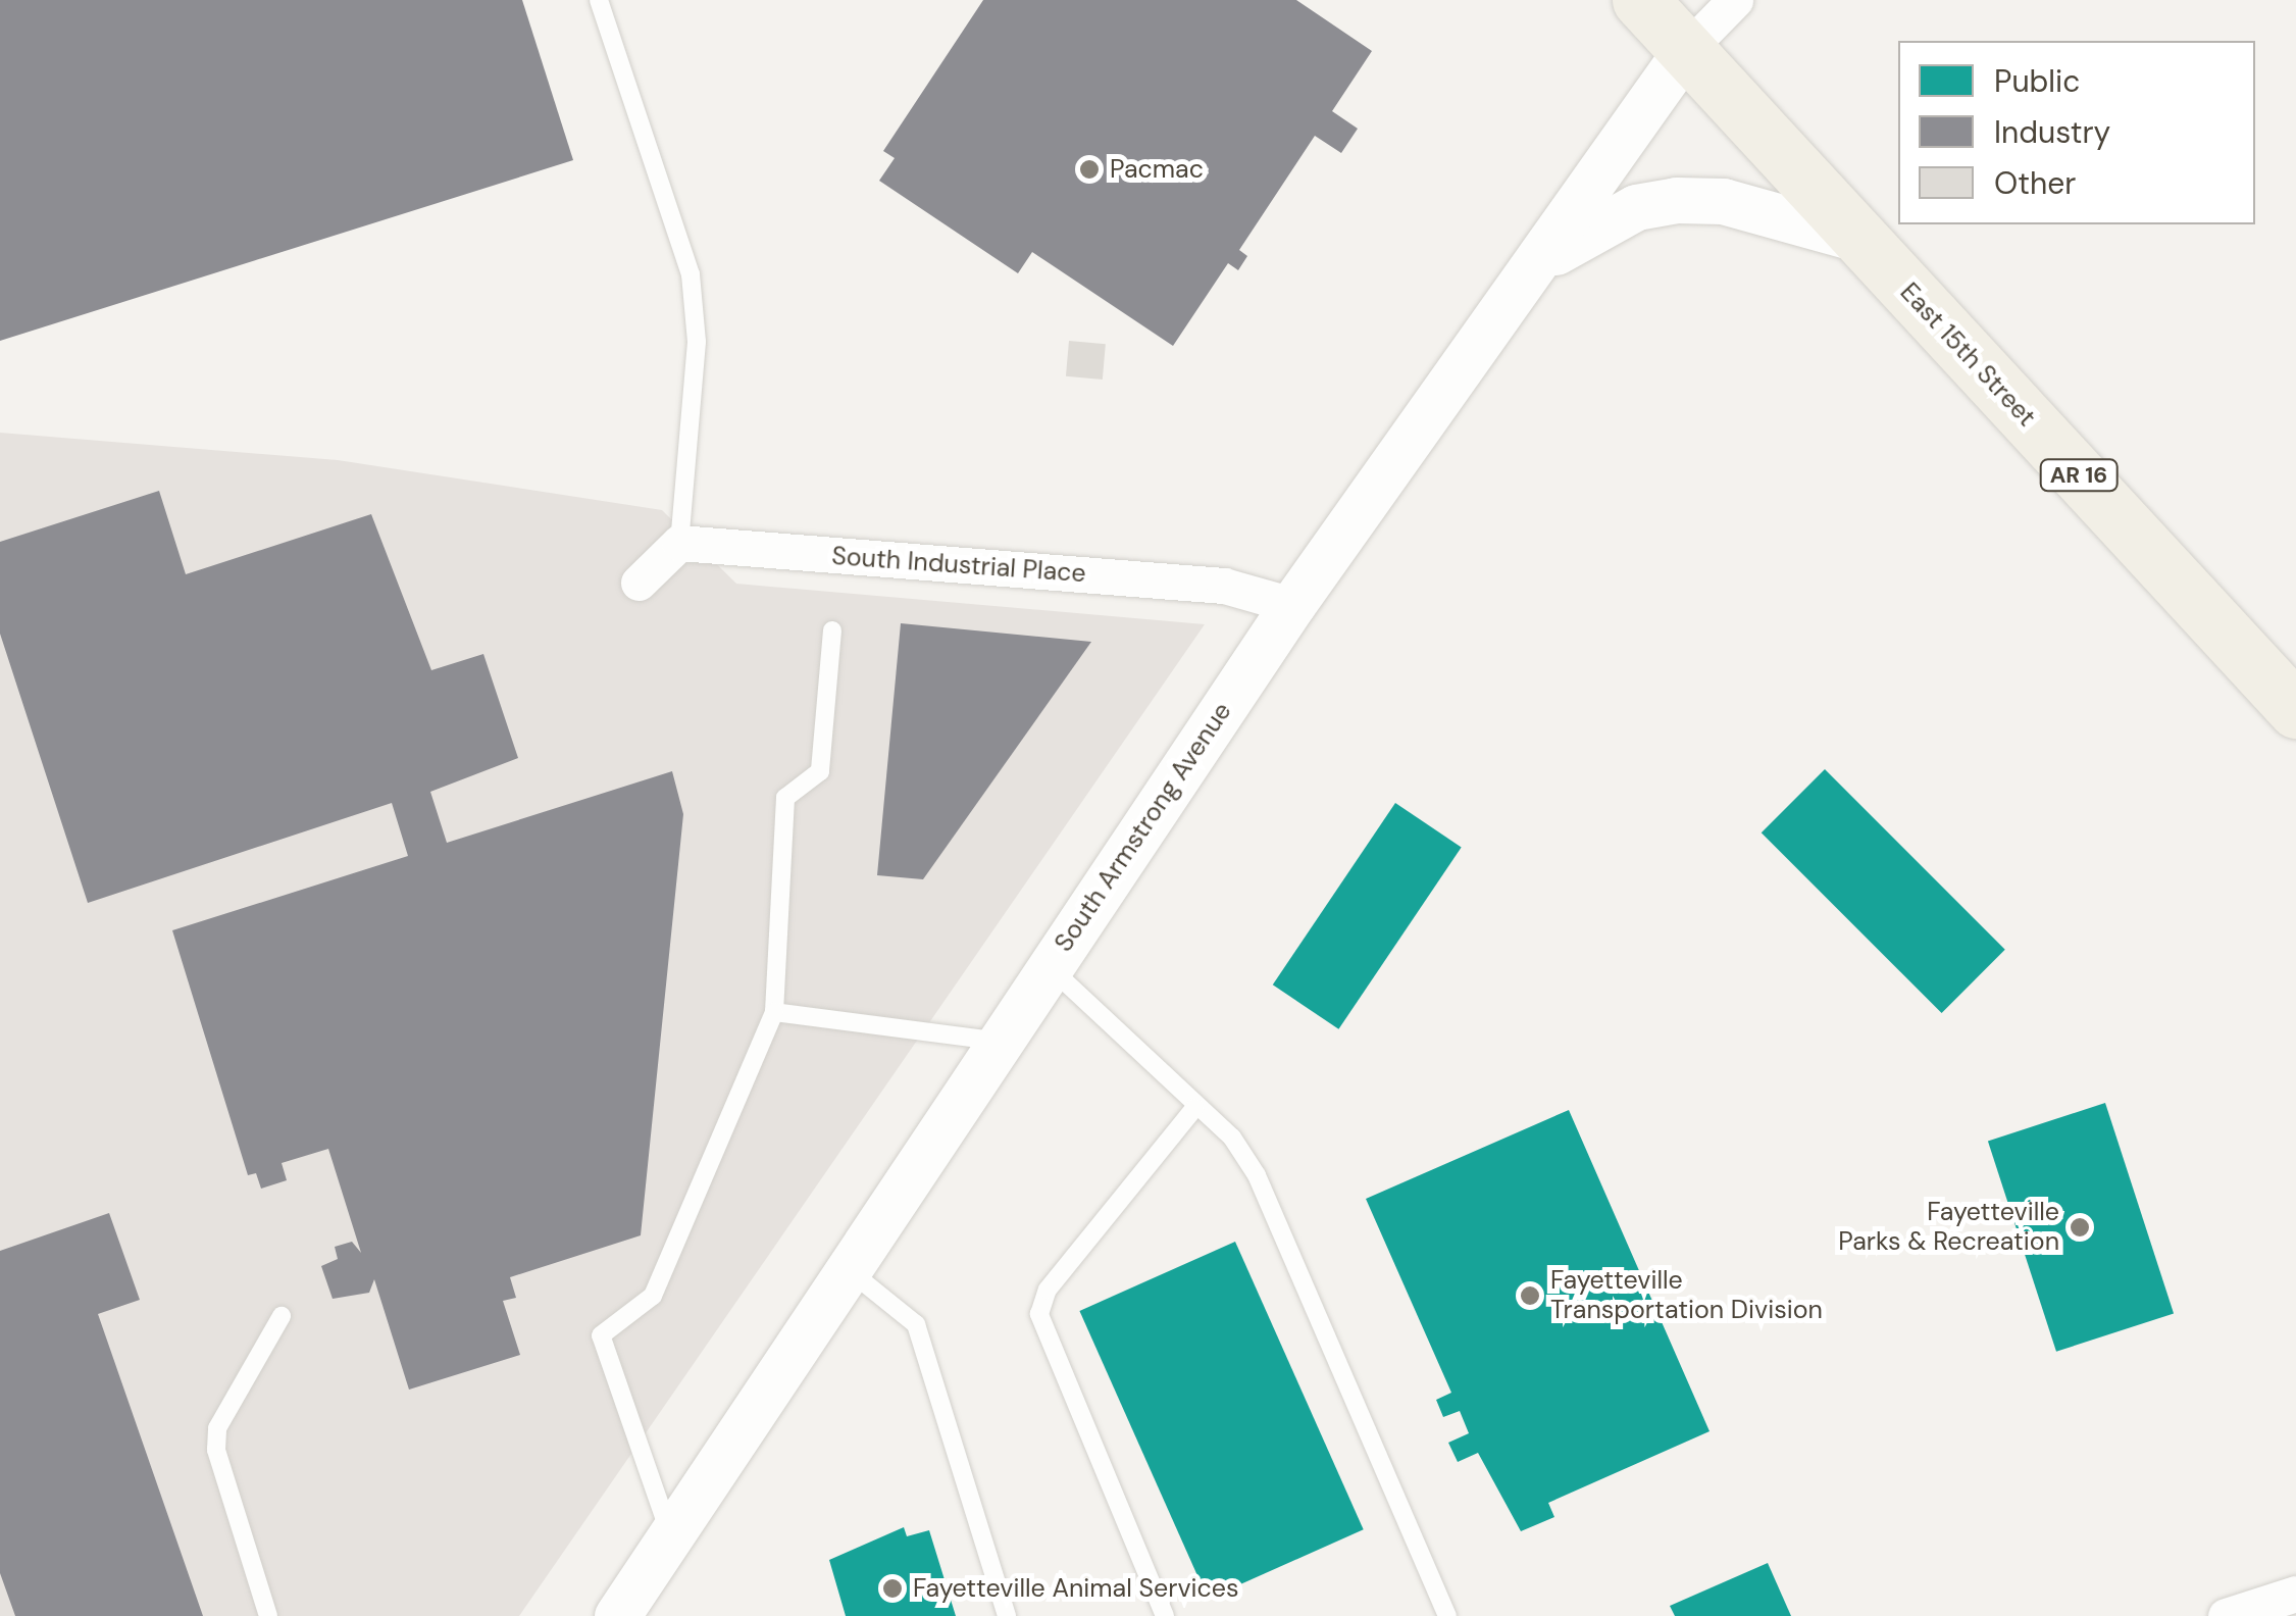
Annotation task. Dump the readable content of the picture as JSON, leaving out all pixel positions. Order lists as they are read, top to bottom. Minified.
{"streets":{"main road":["East 15th Street","AR 16"],"street":["South Industrial Place","South Armstrong Avenue"]},"crossings":[["East 15th Street","South Armstrong Avenue"],["South Industrial Place","South Armstrong Avenue"]],"places":["Pacmac","Fayetteville Parks & Recreation","Fayetteville Transportation Division","Fayetteville Animal Services"],"legend":["Public","Industry","Other"]}
